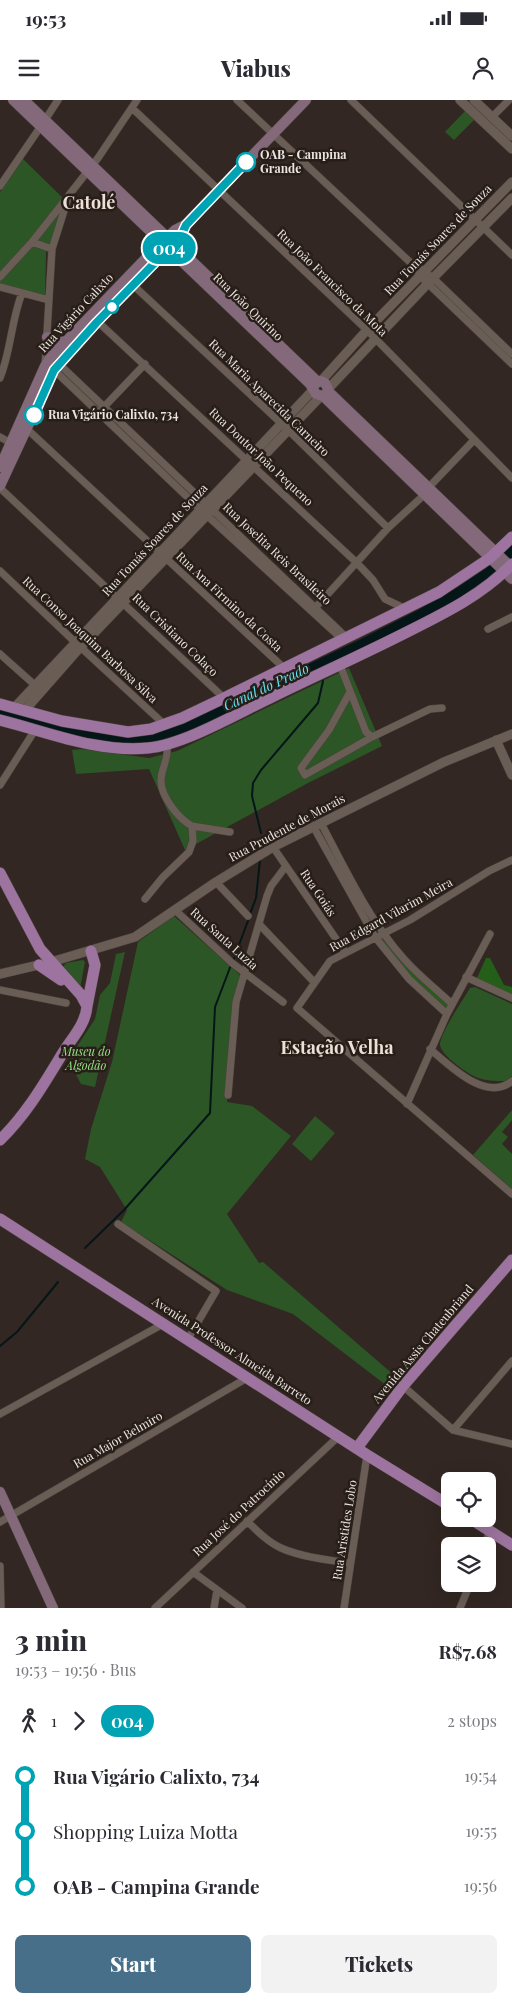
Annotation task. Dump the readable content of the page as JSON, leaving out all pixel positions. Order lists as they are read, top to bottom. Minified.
{"streets":{"main road":["Rua João Quirino","Rua Vigário Calixto","Avenida Assis Chateubriand","Avenida Professor Almeida Barreto"],"street":["Rua Tomás Soares de Souza","Rua João Francisco da Mota","Rua Maria Aparecida Carneiro","Rua Doutor João Pequeno","Rua Joselita Reis Brasileiro","Rua Ana Firmino da Costa","Rua Cristiano Colaço","Rua Conso Joaquim Barbosa Silva","Rua Prudente de Morais","Rua Goiás","Rua Edgard Vilarim Meira","Rua Santa Luzia","Rua Major Belmiro","Rua José do Patrocínio","Rua Aristides Lobo"]},"crossings":[["Rua Tomás Soares de Souza","Rua João Francisco da Mota"],["Rua Tomás Soares de Souza","Rua João Quirino"],["Rua Tomás Soares de Souza","Rua Maria Aparecida Carneiro"],["Rua Tomás Soares de Souza","Rua Doutor João Pequeno"],["Rua Tomás Soares de Souza","Rua Joselita Reis Brasileiro"],["Rua Tomás Soares de Souza","Rua Ana Firmino da Costa"],["Rua Tomás Soares de Souza","Rua Cristiano Colaço"],["Rua Tomás Soares de Souza","Rua Conso Joaquim Barbosa Silva"],["Rua João Francisco da Mota","Rua Vigário Calixto"],["Rua João Quirino","Rua Vigário Calixto"],["Rua Vigário Calixto","Rua Maria Aparecida Carneiro"],["Rua Vigário Calixto","Rua Doutor João Pequeno"],["Rua Vigário Calixto","Rua Joselita Reis Brasileiro"],["Rua Vigário Calixto","Rua Ana Firmino da Costa"],["Rua Vigário Calixto","Rua Cristiano Colaço"],["Rua Prudente de Morais","Rua Goiás"],["Rua Prudente de Morais","Rua Santa Luzia"],["Rua Goiás","Rua Edgard Vilarim Meira"],["Avenida Assis Chateubriand","Avenida Professor Almeida Barreto"],["Avenida Professor Almeida Barreto","Rua Major Belmiro"],["Avenida Professor Almeida Barreto","Rua José do Patrocínio"],["Avenida Professor Almeida Barreto","Rua Aristides Lobo"]],"districts":["Catolé","Estação Velha"],"water":["Canal do Prado"],"parks":["Museu do Algodão"],"places":["OAB - Campina Grande","Rua Vigário Calixto, 734"],"lines":["bus line 004"],"page":{"status":"19:53","header":"Viabus","on_map":"004","heading":["3 min","19:53 – 19:56 · Bus","R$7.68"],"legs":["1","004","2 stops"],"list":[{"name":"Rua Vigário Calixto, 734","value":"19:54"},{"name":"Shopping Luiza Motta","value":"19:55"},{"name":"OAB - Campina Grande","value":"19:56"}],"buttons":["Start","Tickets"]}}
